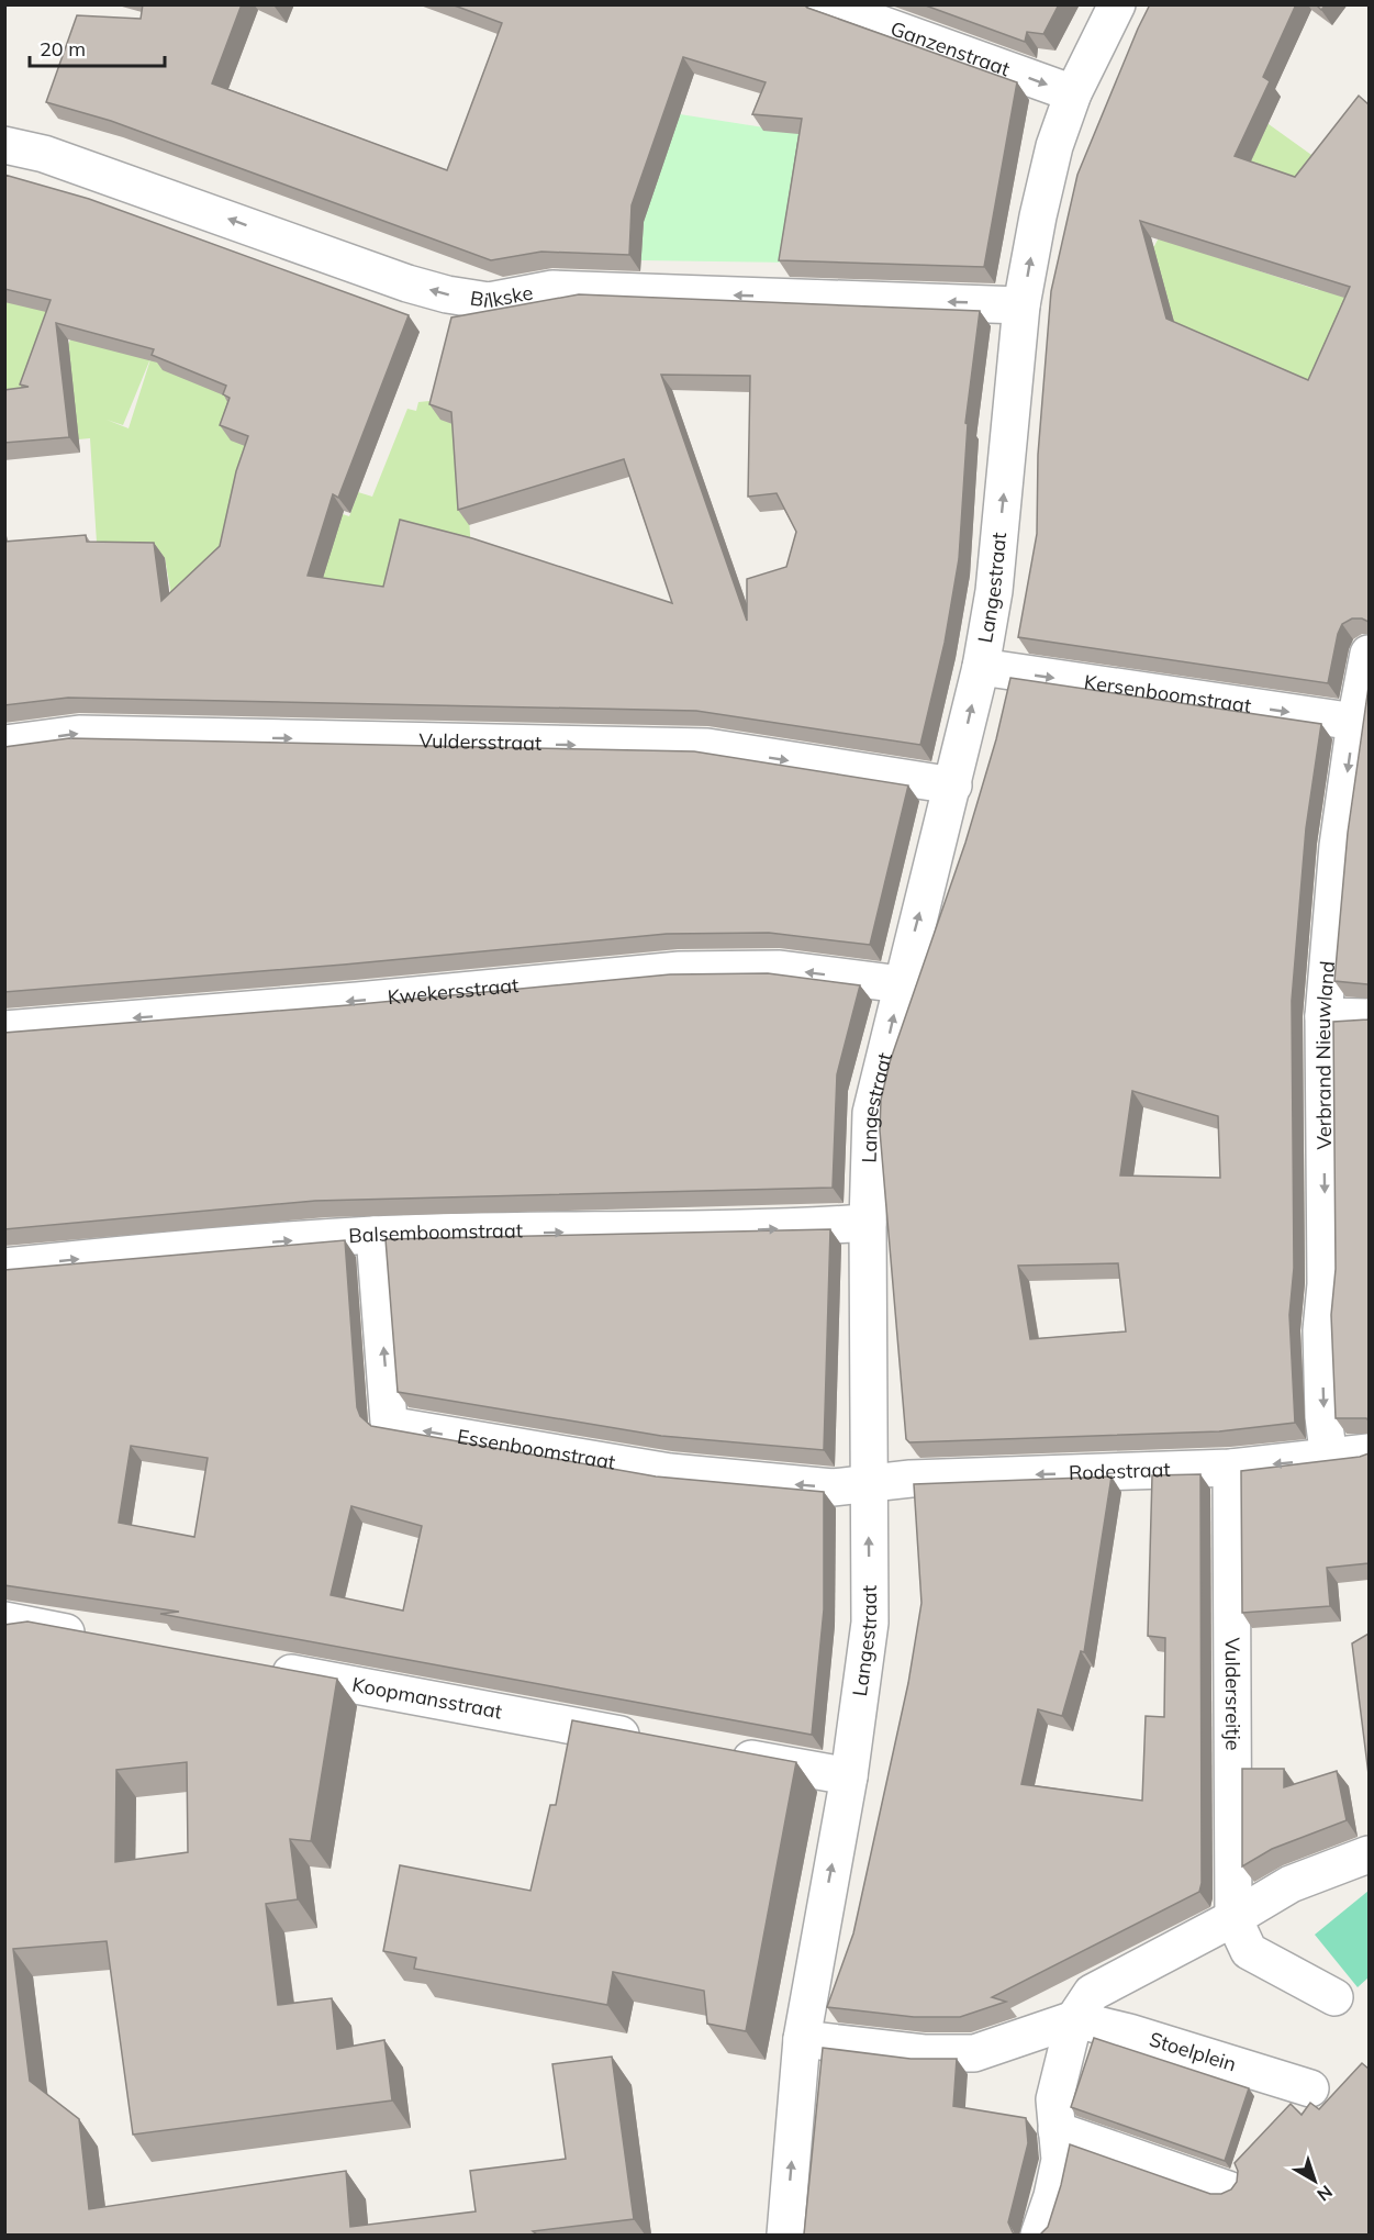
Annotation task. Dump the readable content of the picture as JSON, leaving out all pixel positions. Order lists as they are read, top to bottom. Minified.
{"streets":{"street":["Ganzenstraat","Bilkske","Langestraat","Kersenboomstraat","Vuldersstraat","Kwekersstraat","Verbrand Nieuwland","Balsemboomstraat","Essenboomstraat","Rodestraat","Vuldersreitje","Koopmansstraat","Stoelplein"]},"crossings":[["Ganzenstraat","Langestraat"],["Bilkske","Langestraat"],["Langestraat","Kersenboomstraat"],["Langestraat","Vuldersstraat"],["Langestraat","Kwekersstraat"],["Langestraat","Balsemboomstraat"],["Langestraat","Essenboomstraat"],["Langestraat","Rodestraat"],["Kersenboomstraat","Verbrand Nieuwland"],["Verbrand Nieuwland","Rodestraat"],["Balsemboomstraat","Essenboomstraat"],["Essenboomstraat","Rodestraat"],["Rodestraat","Vuldersreitje"]],"one_way":["Ganzenstraat","Bilkske","Langestraat","Kersenboomstraat","Vuldersstraat","Kwekersstraat","Verbrand Nieuwland","Balsemboomstraat","Essenboomstraat","Rodestraat"],"scale_bar":"20 m","north":"bottom right"}
